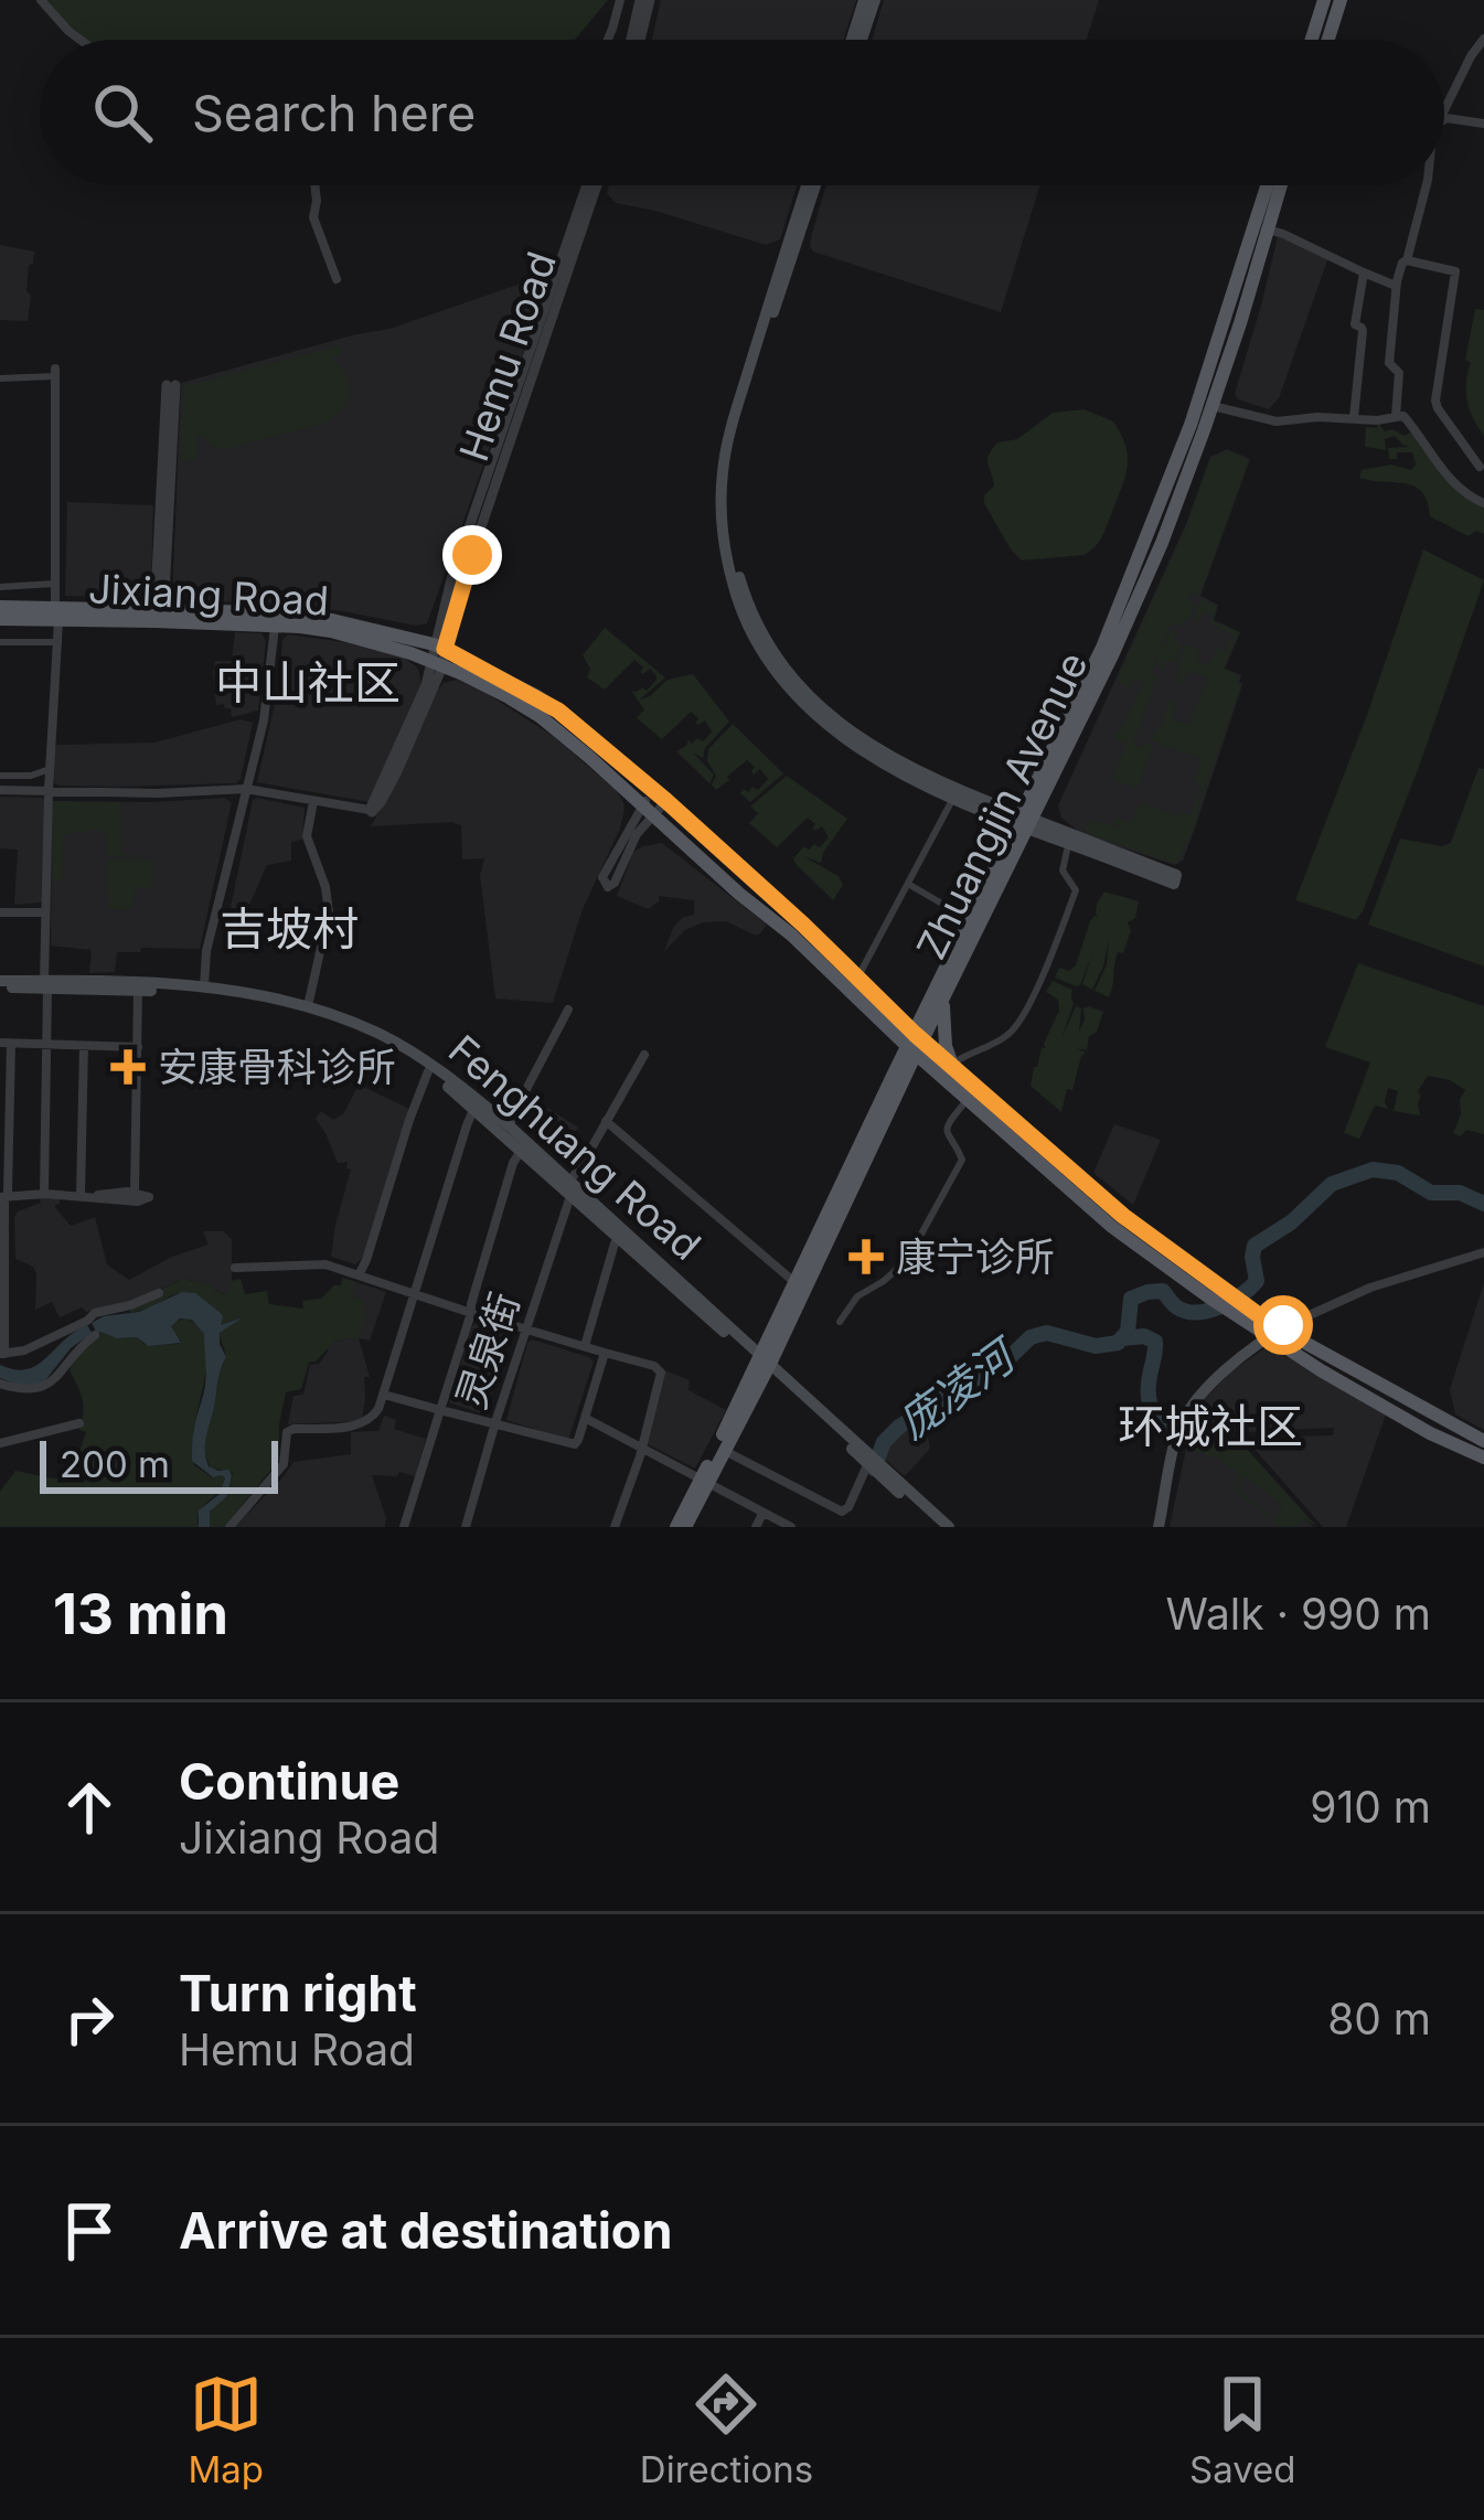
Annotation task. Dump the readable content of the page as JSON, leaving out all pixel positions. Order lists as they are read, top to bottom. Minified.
{"streets":{"main road":["Jixiang Road","Zhuangjin Avenue","Fenghuang Road"],"street":["Hemu Road","灵泉街"]},"crossings":[["Hemu Road","Jixiang Road"],["Jixiang Road","Zhuangjin Avenue"],["Zhuangjin Avenue","Fenghuang Road"],["Fenghuang Road","灵泉街"]],"districts":["中山社区","吉坡村","环城社区"],"water":["庞凌河"],"places":{"health":["安康骨科诊所","康宁诊所"]},"scale_bar":"200 m","page":{"search":"Search here","scale":"200 m","heading":["13 min","Walk · 990 m"],"list":[["Continue","Jixiang Road","910 m"],["Turn right","Hemu Road","80 m"],"Arrive at destination"],"nav":["Map","Directions","Saved"]}}
